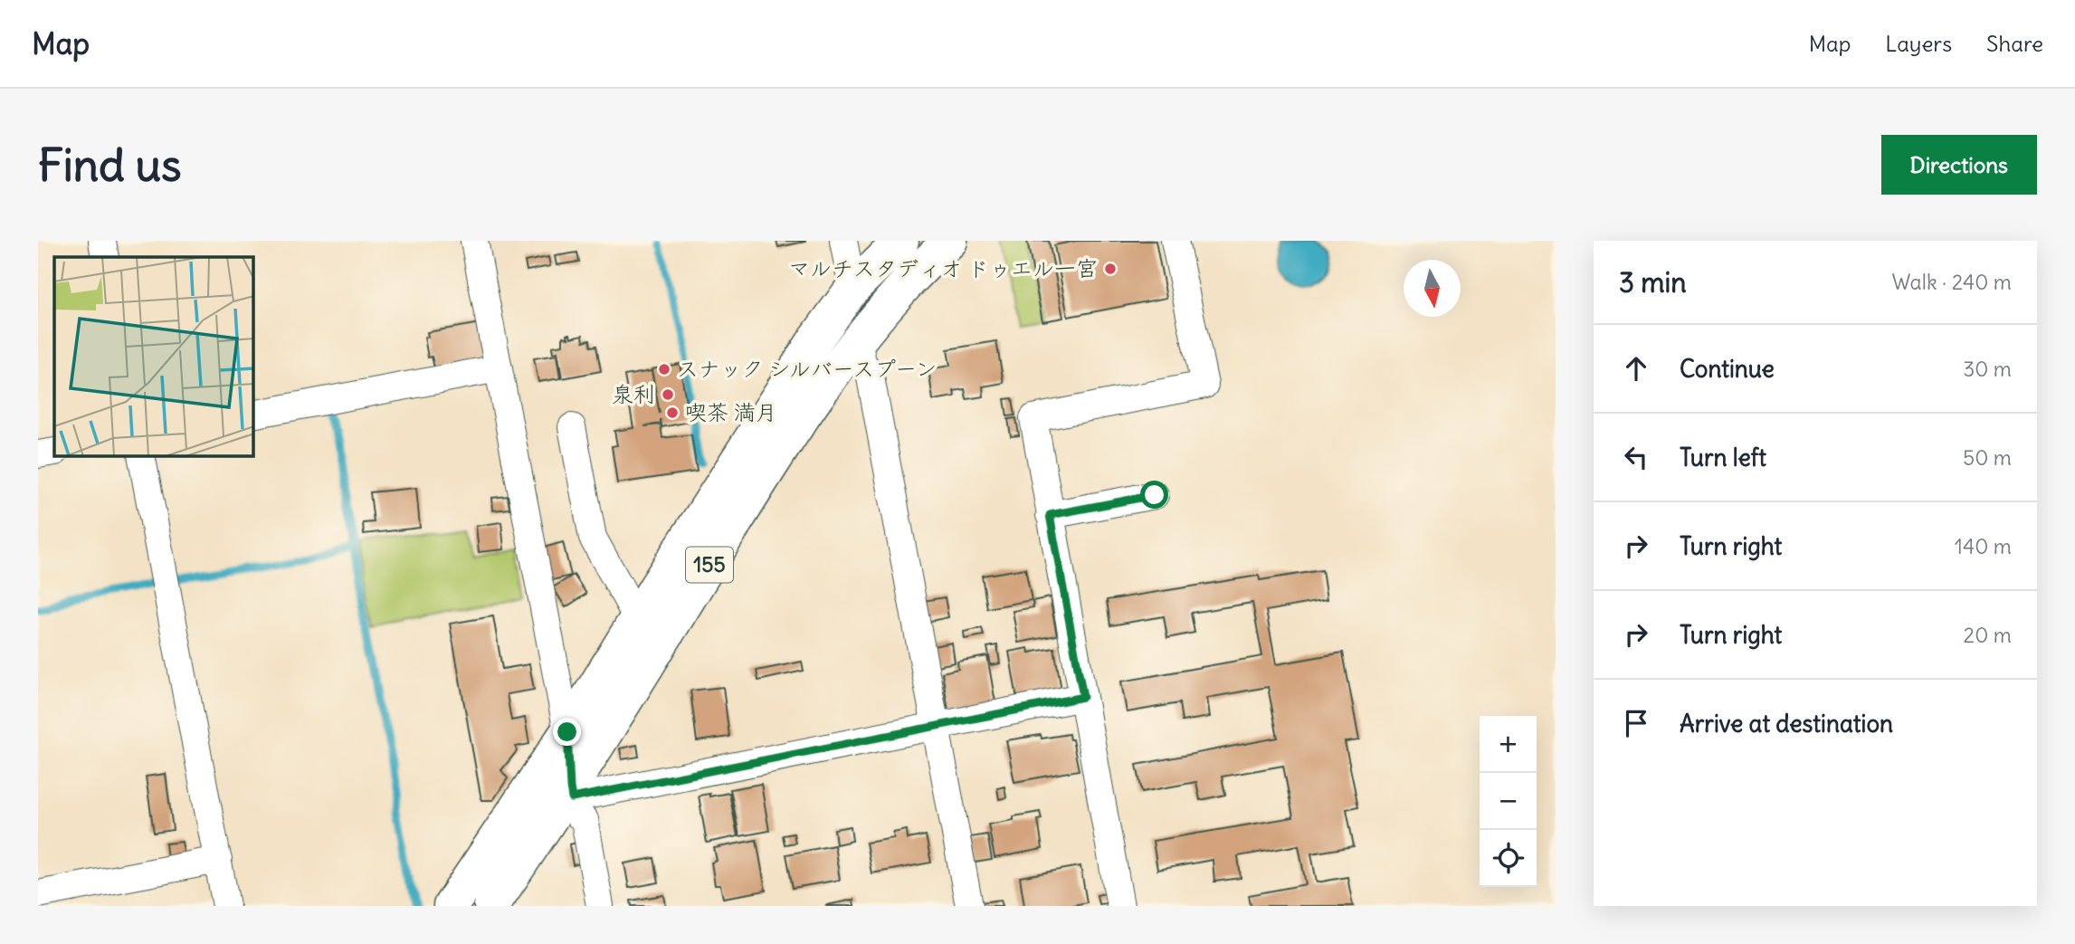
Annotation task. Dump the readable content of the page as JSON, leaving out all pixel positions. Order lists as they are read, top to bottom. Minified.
{"streets":{"highway":["155"]},"places":["マルチスタディオ ドゥエル一宮","スナック シルバースプーン","泉利","喫茶 満月"],"north":"bottom","page":{"header":"Map","nav":["Map","Layers","Share"],"buttons":"Directions","title":"Find us","heading":["3 min","Walk · 240 m"],"list":[["Continue","30 m"],["Turn left","50 m"],["Turn right","140 m"],["Turn right","20 m"],"Arrive at destination"],"map_buttons":["+","−"]}}
